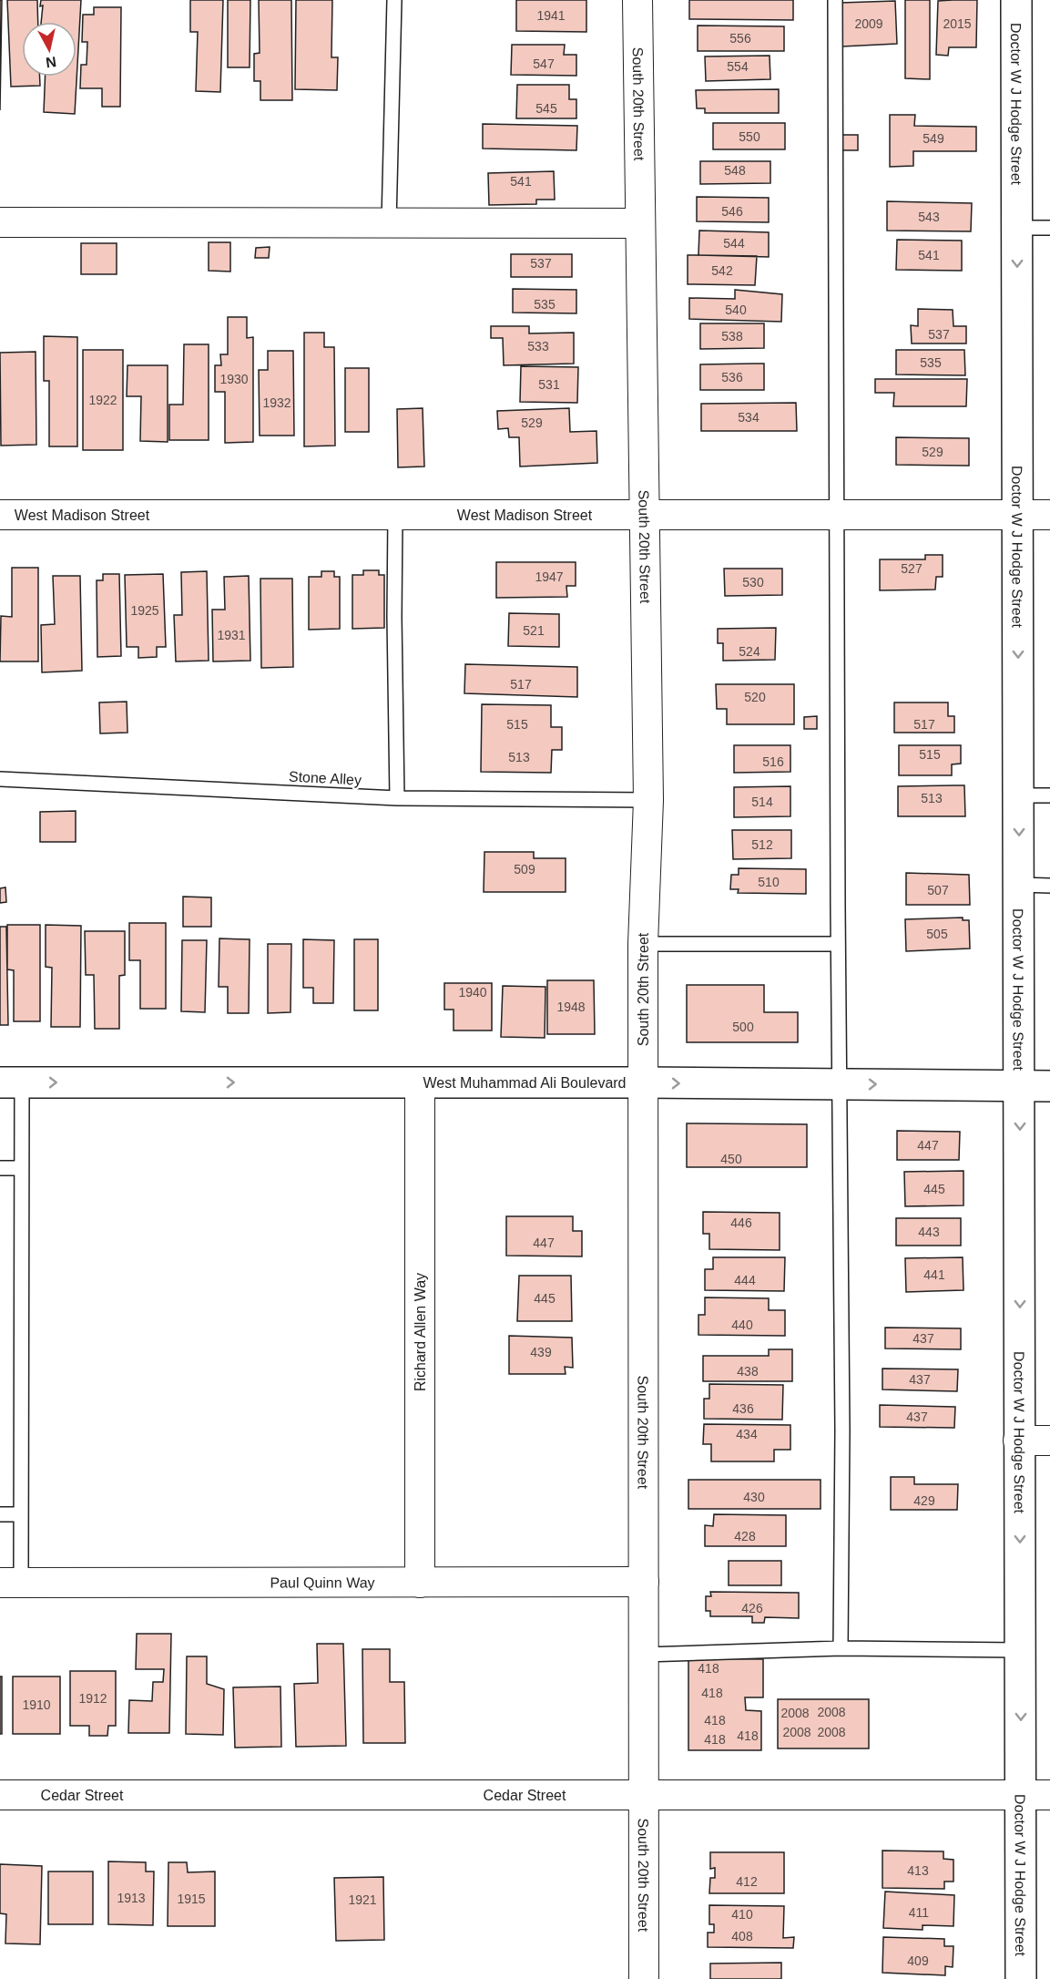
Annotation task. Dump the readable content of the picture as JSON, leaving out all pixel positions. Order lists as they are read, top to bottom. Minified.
{"streets":{"main road":["Doctor W J Hodge Street","West Muhammad Ali Boulevard"],"street":["South 20th Street","West Madison Street","Richard Allen Way","Paul Quinn Way","Cedar Street"],"lane":["Stone Alley"]},"crossings":[["South 20th Street","West Madison Street"],["South 20th Street","Stone Alley"],["South 20th Street","West Muhammad Ali Boulevard"],["South 20th Street","Paul Quinn Way"],["South 20th Street","Cedar Street"],["Doctor W J Hodge Street","West Madison Street"],["Doctor W J Hodge Street","West Muhammad Ali Boulevard"],["Doctor W J Hodge Street","Cedar Street"],["West Muhammad Ali Boulevard","Richard Allen Way"],["Richard Allen Way","Paul Quinn Way"]],"one_way":["Doctor W J Hodge Street","West Muhammad Ali Boulevard"],"house_numbers":["1941","2009","2015","556","547","554","545","550","549","548","541","546","543","544","541","537","542","535","540","537","538","533","535","536","1930","531","1922","1932","534","529","529","527","1947","530","1925","521","1931","524","517","520","515","517","515","513","516","513","514","512","509","510","507","505","1940","1948","500","447","450","445","446","443","447","441","444","445","440","437","439","438","437","436","437","434","430","429","428","426","418","418","1912","1910","2008","2008","418","2008","2008","418","418","413","412","1913","1915","1921","411","410","408","409"],"north":"bottom"}
